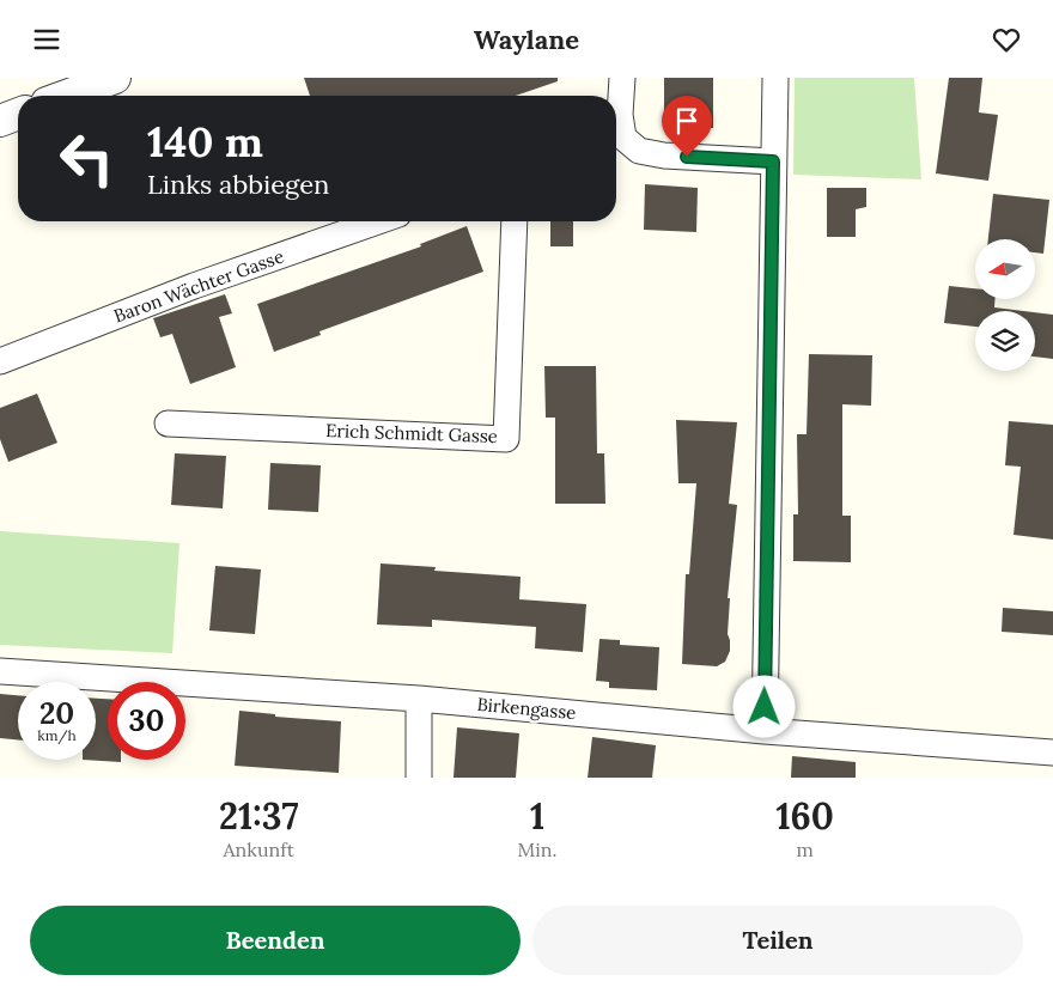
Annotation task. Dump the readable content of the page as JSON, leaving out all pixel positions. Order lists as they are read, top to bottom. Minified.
{"streets":{"street":["Baron Wächter Gasse","Erich Schmidt Gasse","Birkengasse"]},"north":"left","page":{"header":"Waylane","turn":["140 m","Links abbiegen"],"speed":"20 km/h","limit":"30","eta":["21:37","Ankunft","1","Min.","160","m"],"buttons":["Beenden","Teilen"]}}
